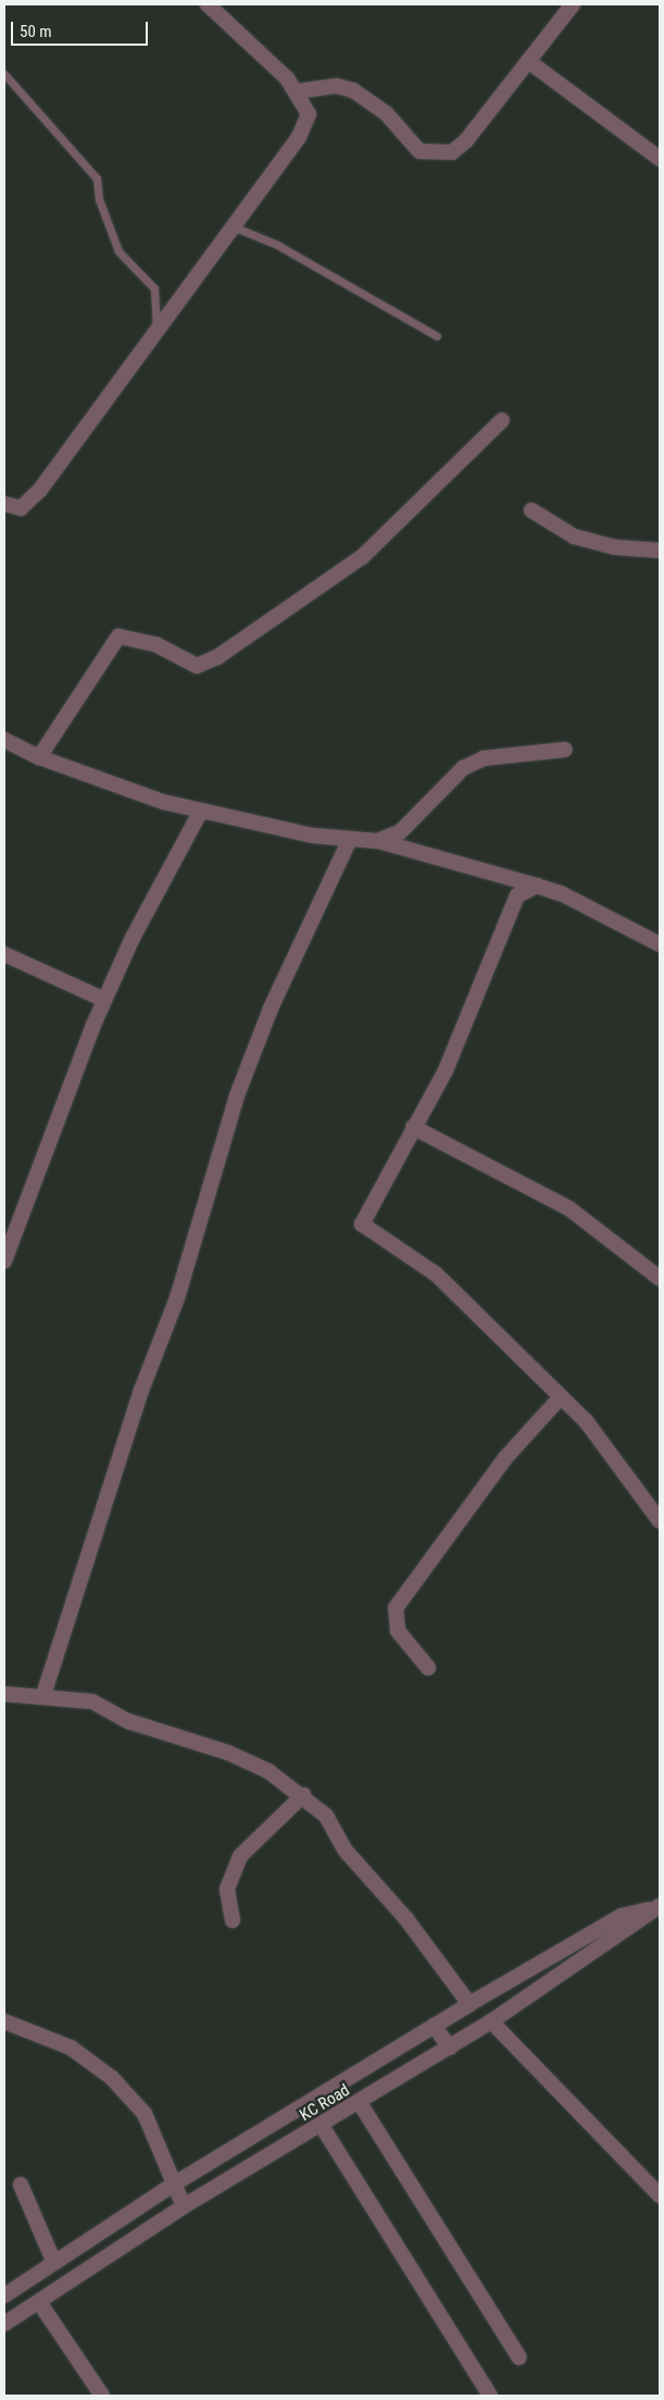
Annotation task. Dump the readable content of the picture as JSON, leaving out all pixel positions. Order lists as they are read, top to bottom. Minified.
{"streets":{"street":["KC Road"]},"scale_bar":"50 m"}
